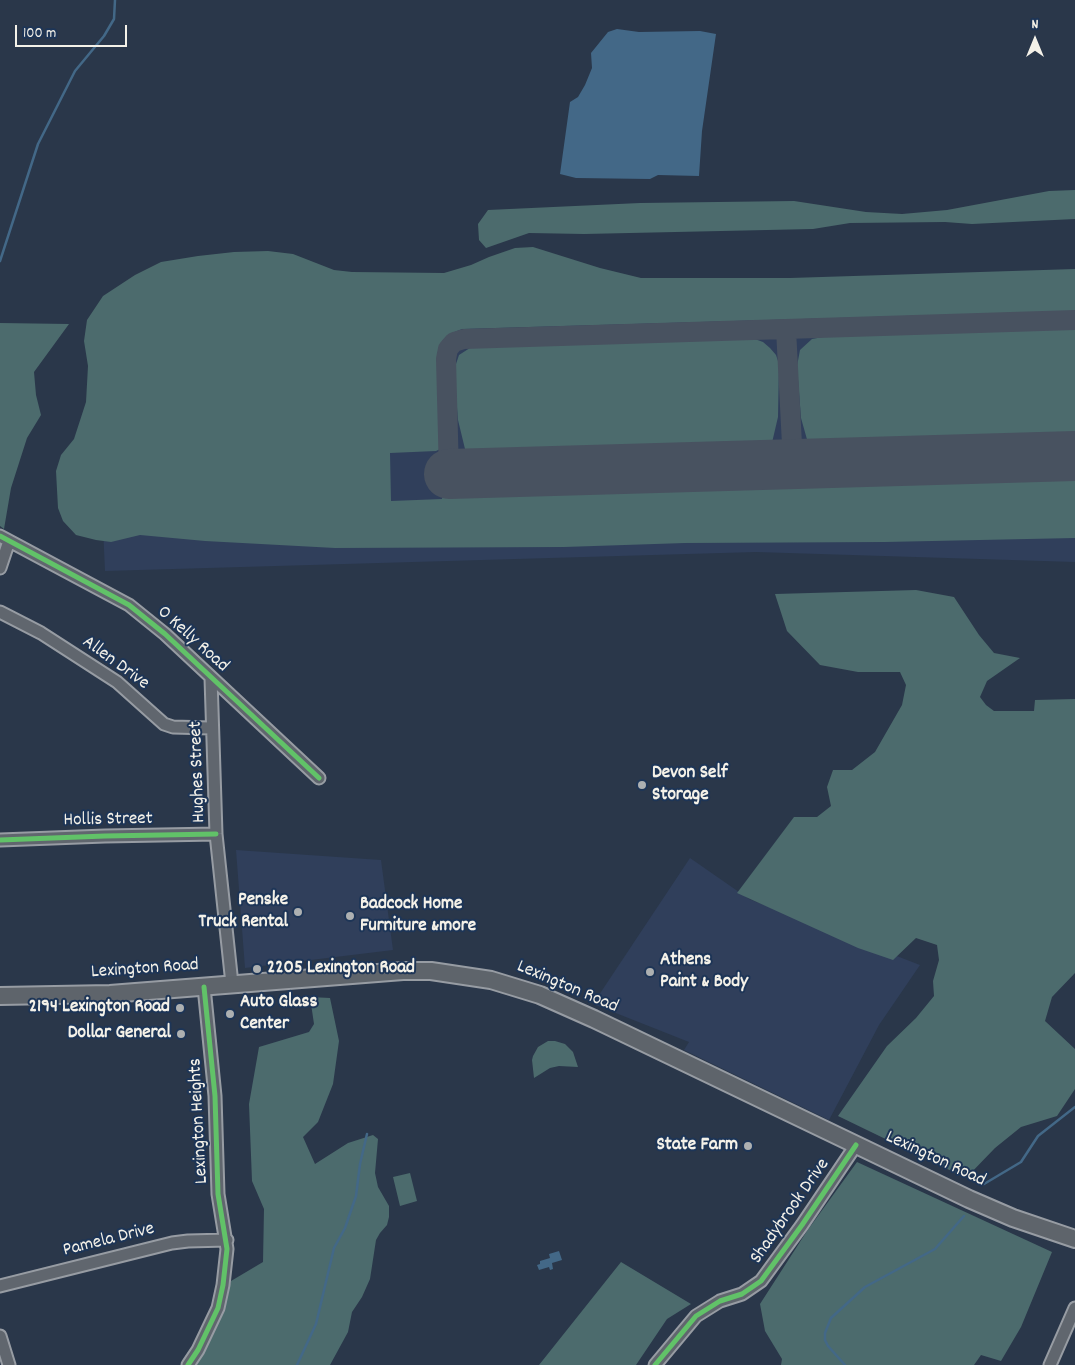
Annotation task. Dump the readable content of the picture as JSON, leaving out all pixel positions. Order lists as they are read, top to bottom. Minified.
{"streets":{"highway":["Lexington Road"],"street":["O Kelly Road","Allen Drive","Hughes Street","Hollis Street","Lexington Heights","Shadybrook Drive","Pamela Drive"]},"crossings":[["O Kelly Road","Hughes Street"],["Allen Drive","Hughes Street"],["Hughes Street","Hollis Street"],["Hughes Street","Lexington Road"],["Lexington Road","Lexington Heights"],["Lexington Road","Shadybrook Drive"],["Lexington Heights","Pamela Drive"]],"places":["Devon Self Storage","Penske Truck Rental","Badcock Home Furniture &more","2205 Lexington Road","Athens Paint & Body","2194 Lexington Road","Auto Glass Center","Dollar General","State Farm"],"scale_bar":"100 m","north":"top"}
